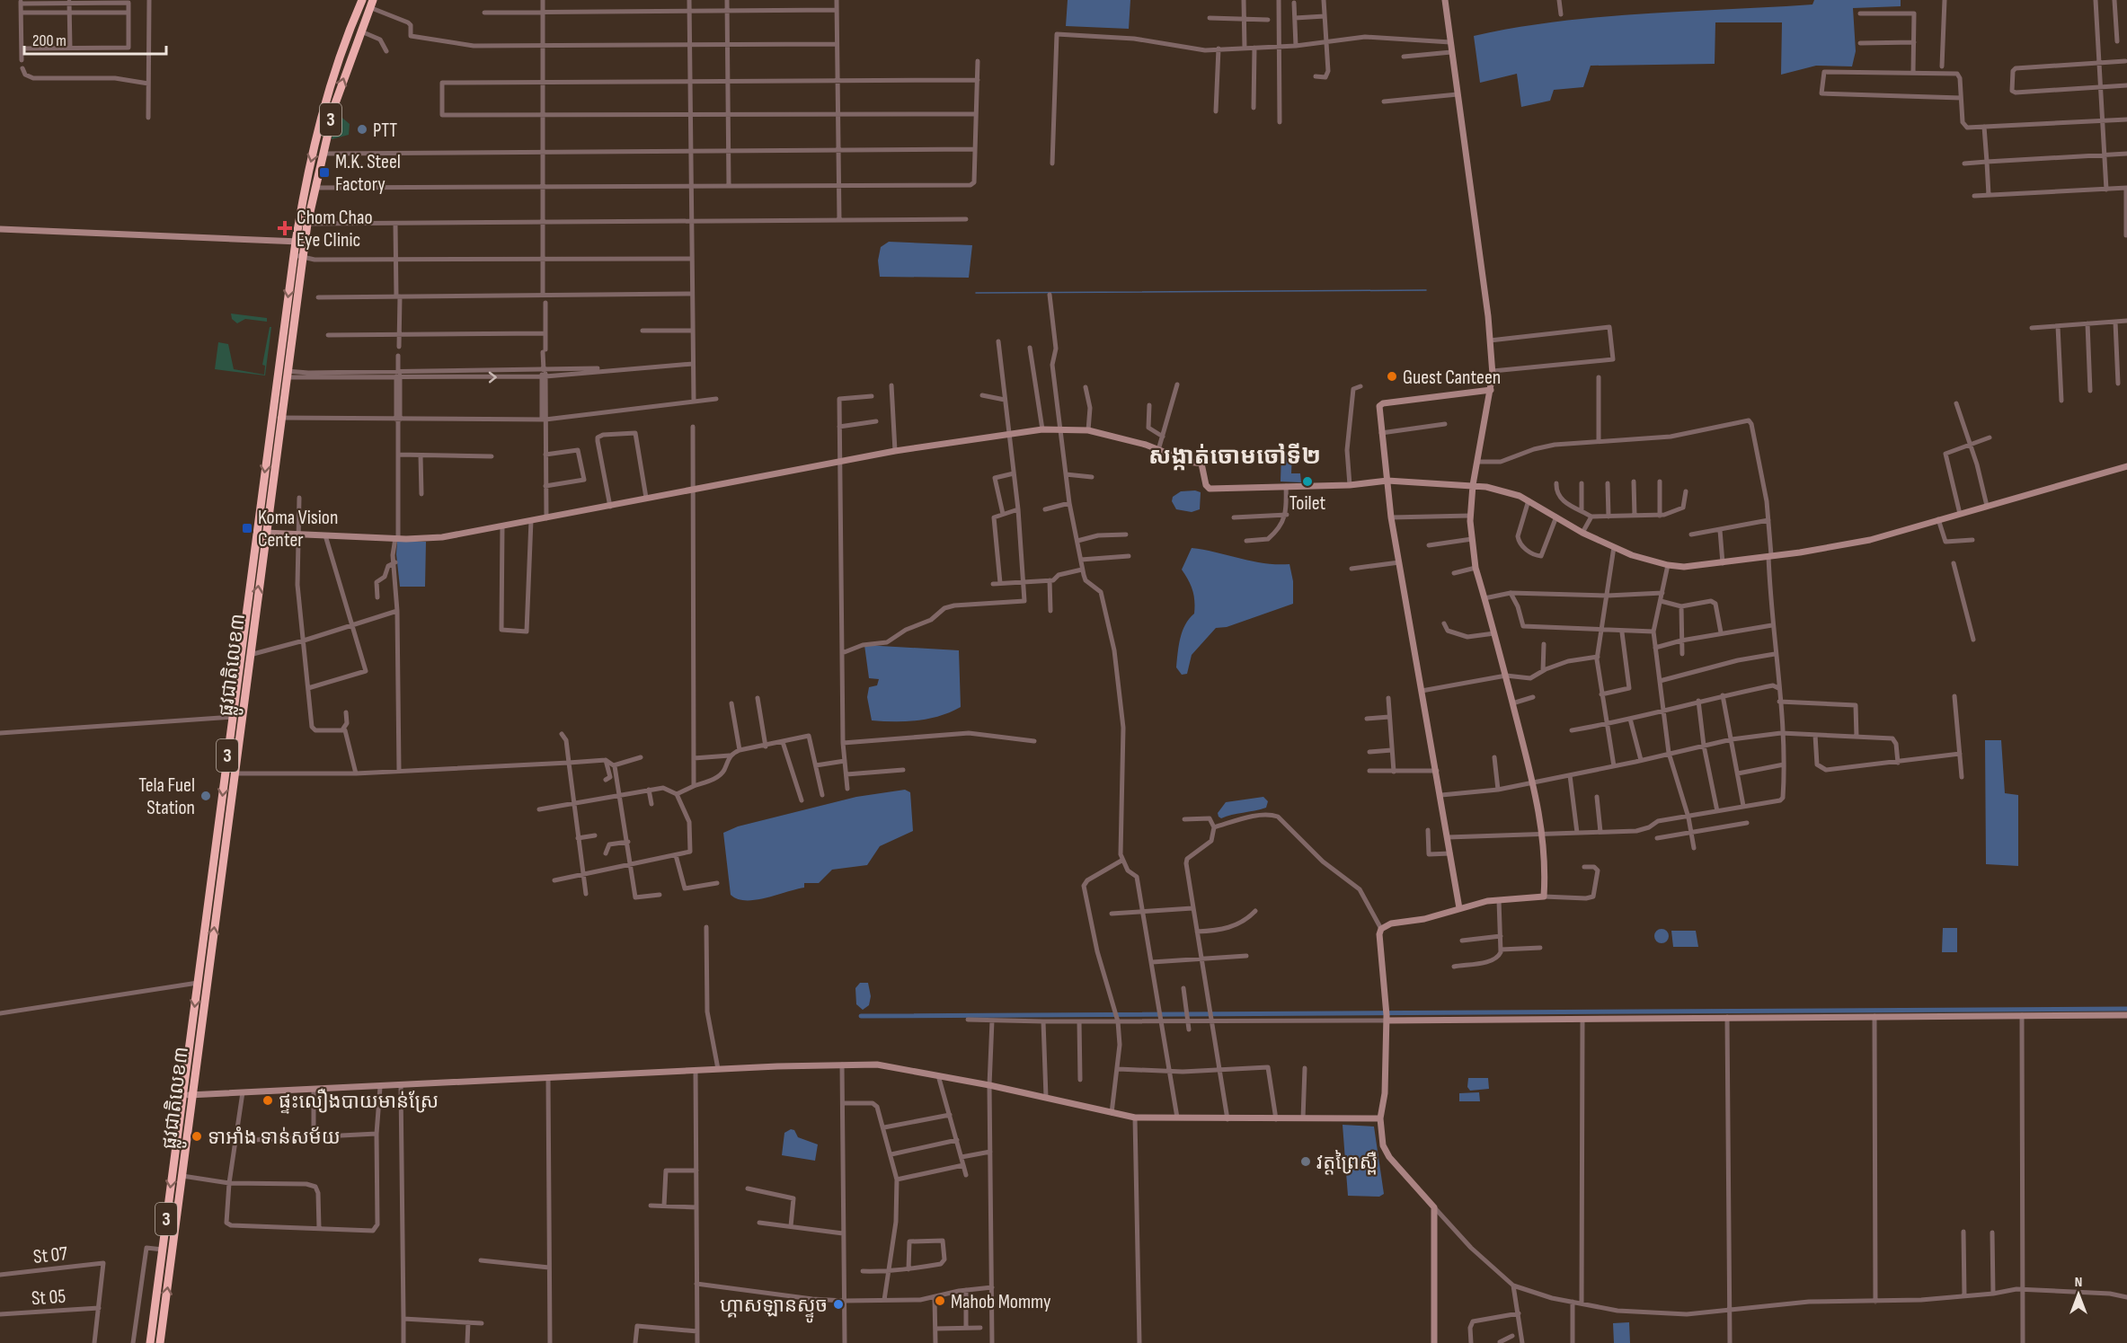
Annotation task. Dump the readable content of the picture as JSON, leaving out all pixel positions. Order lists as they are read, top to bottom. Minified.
{"streets":{"highway":["3","ផ្លូវជាតិលេខ៣"],"street":["St 07","St 05"]},"crossings":[["St 07","St 05"]],"districts":["សង្កាត់ចោមចៅទី២"],"places":{"other":["PTT","Guest Canteen","Toilet","Tela Fuel Station","ផ្ទះលឿងបាយមាន់ស្រែ","ទាអាំង ទាន់សម័យ","វត្តព្រៃស្ពឺ","Mahob Mommy","ហ្គាសឡានស្ទូច"],"transit":["M.K. Steel Factory","Koma Vision Center"],"health":["Chom Chao Eye Clinic"]},"scale_bar":"200 m","north":"top"}
